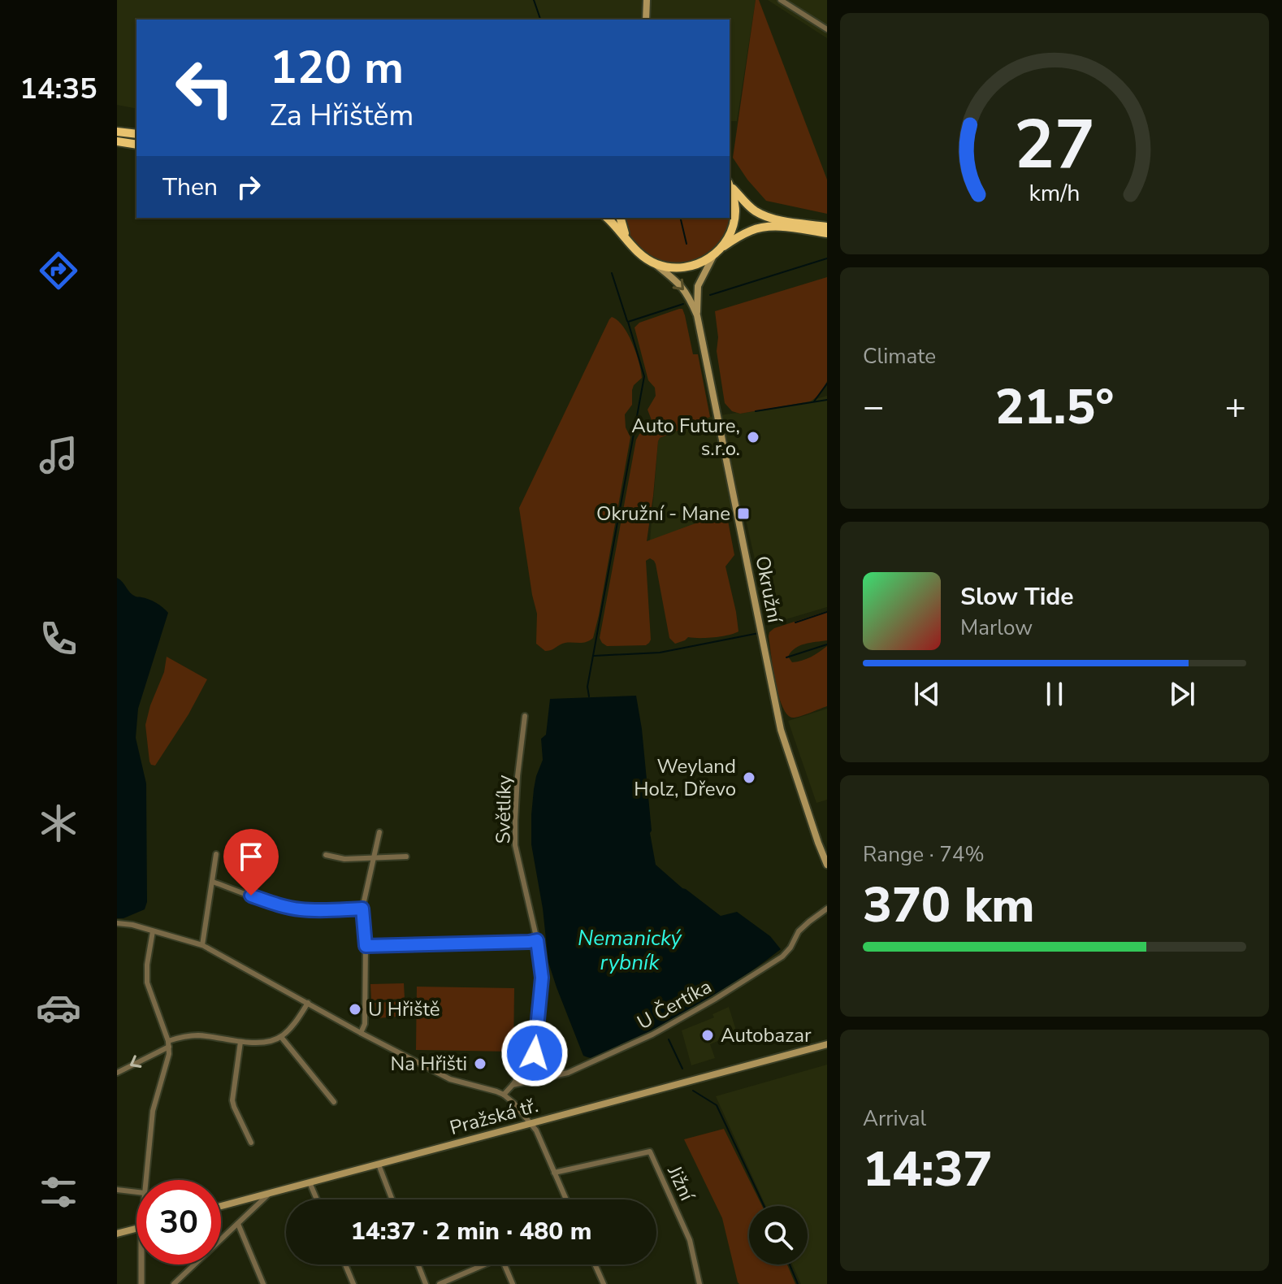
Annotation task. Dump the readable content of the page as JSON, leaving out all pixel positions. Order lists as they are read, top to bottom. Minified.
{"streets":{"main road":["Okružní","Pražská tř."],"street":["Světlíky","U Čertíka","Jižní"]},"water":["Nemanický rybník"],"places":{"other":["Auto Future, s.r.o.","Weyland Holz, Dřevo","U Hřiště","Autobazar","Na Hřišti"],"transit":["Okružní - Mane"]},"page":{"tabs":"14:35","turn":["120 m","Za Hřištěm"],"then":"Then","tile":["Climate",["Range · 74%","370 km"],["Arrival","14:37"]],"heat":["−","21.5°","+"],"song":["Slow Tide","Marlow"],"limit":"30","trip":"14:37 · 2 min · 480 m","gauge":["27","km/h"]}}
